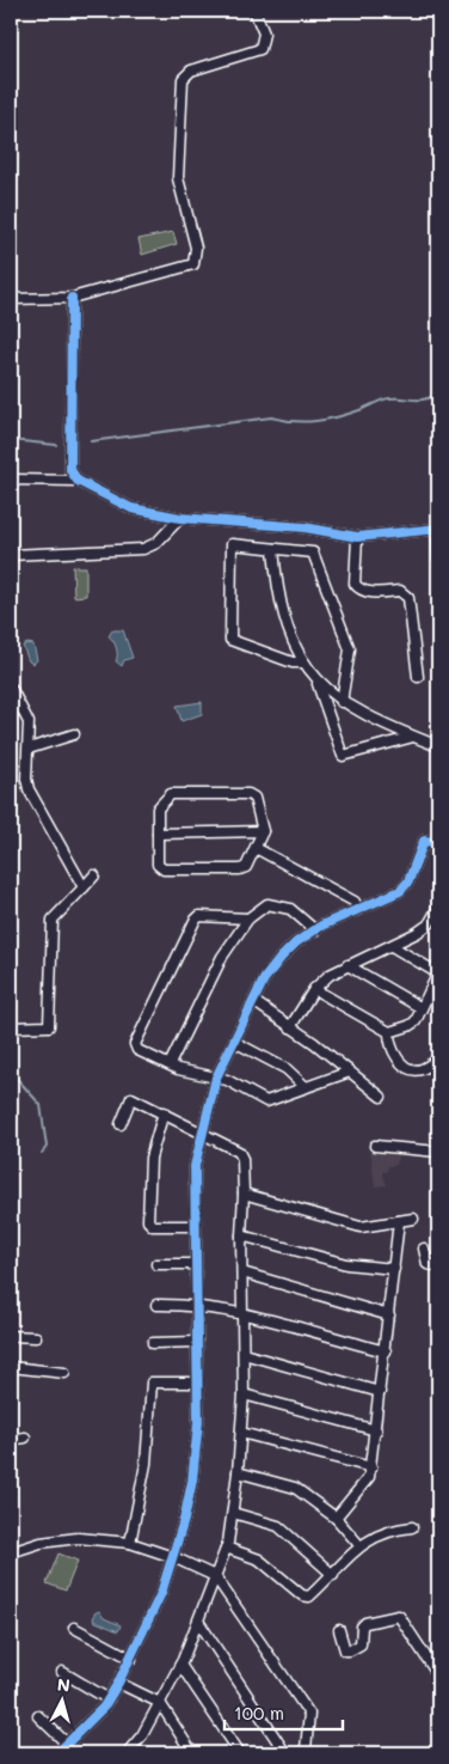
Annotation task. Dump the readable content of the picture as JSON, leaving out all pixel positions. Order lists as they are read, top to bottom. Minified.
{"scale_bar":"100 m","north":"top"}
